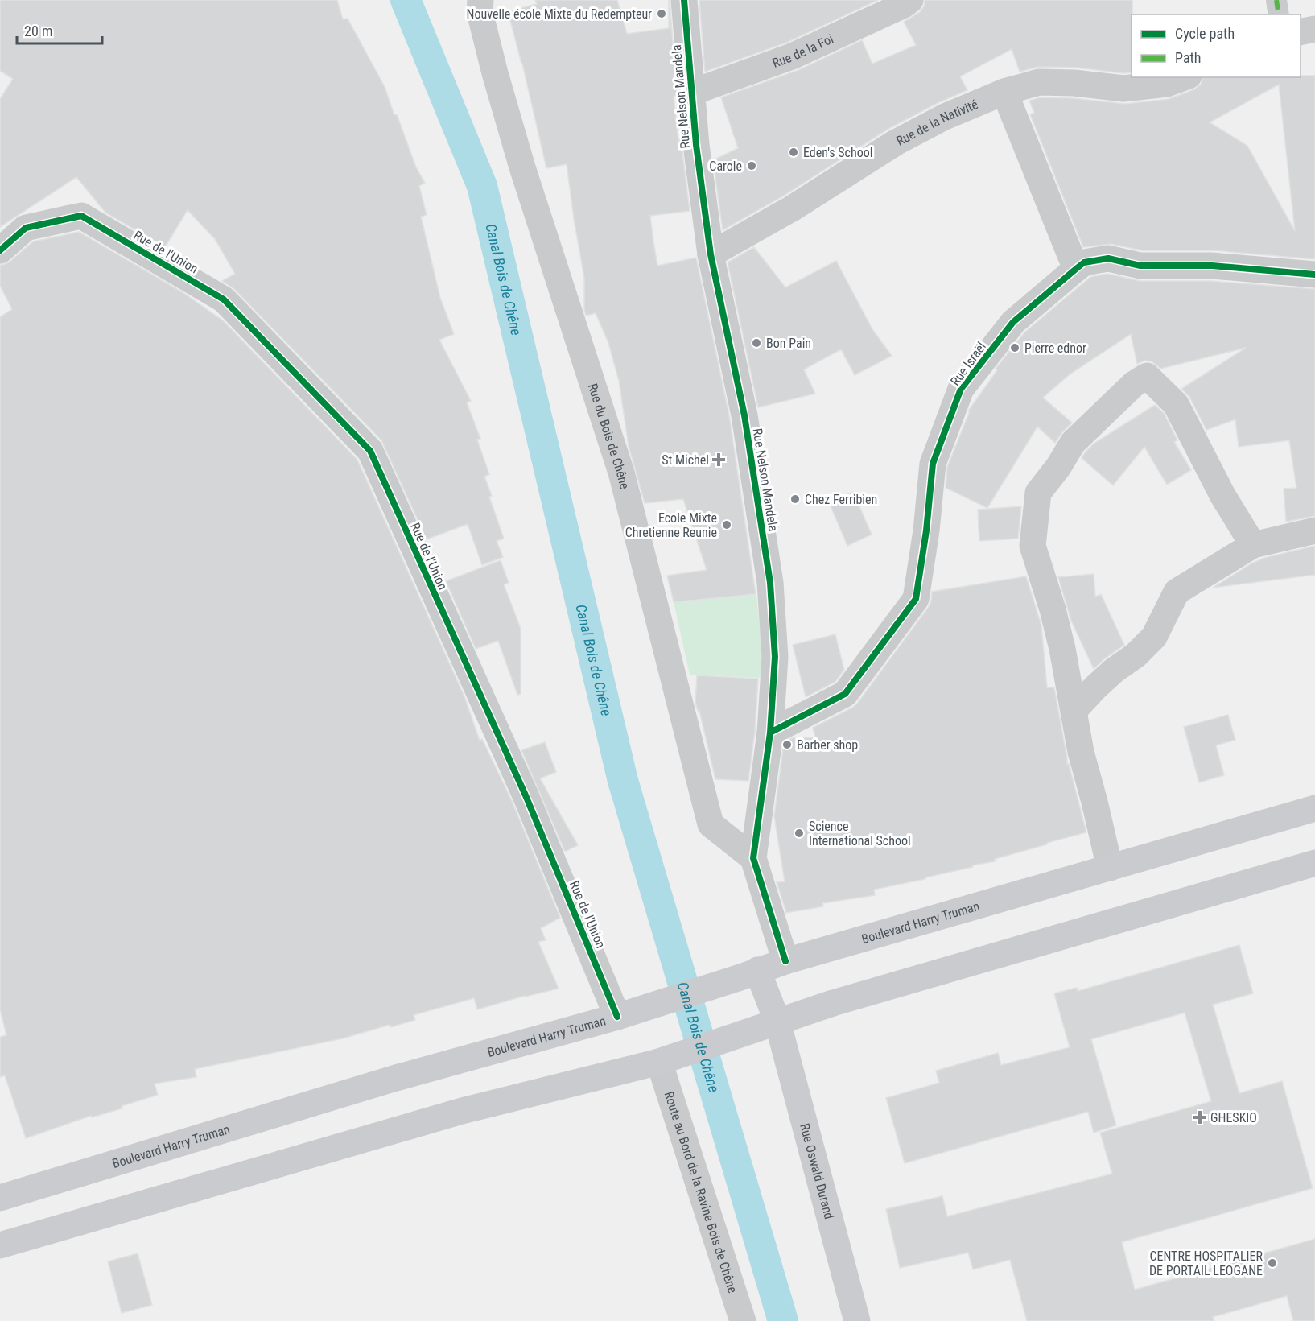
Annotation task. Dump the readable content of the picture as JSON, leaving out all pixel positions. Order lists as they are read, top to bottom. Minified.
{"streets":{"main road":["Boulevard Harry Truman","Rue Oswald Durand"],"street":["Rue de la Foi","Rue Nelson Mandela","Rue de la Nativité","Rue de l'Union","Rue Israël","Rue du Bois de Chêne","Route au Bord de la Ravine Bois de Chêne"]},"crossings":[["Rue de la Foi","Rue Nelson Mandela"],["Rue Nelson Mandela","Rue de la Nativité"],["Rue Nelson Mandela","Rue Israël"],["Rue Nelson Mandela","Rue du Bois de Chêne"],["Rue Nelson Mandela","Boulevard Harry Truman"],["Rue de l'Union","Boulevard Harry Truman"],["Boulevard Harry Truman","Rue Oswald Durand"]],"water":["Canal Bois de Chêne"],"places":{"other":["Nouvelle école Mixte du Redempteur","Eden's School","Carole","Bon Pain","Pierre ednor","Chez Ferribien","Ecole Mixte Chretienne Reunie","Barber shop","Science International School","CENTRE HOSPITALIER DE PORTAIL LEOGANE"],"health":["St Michel","GHESKIO"]},"legend":["Cycle path","Path"],"scale_bar":"20 m"}
